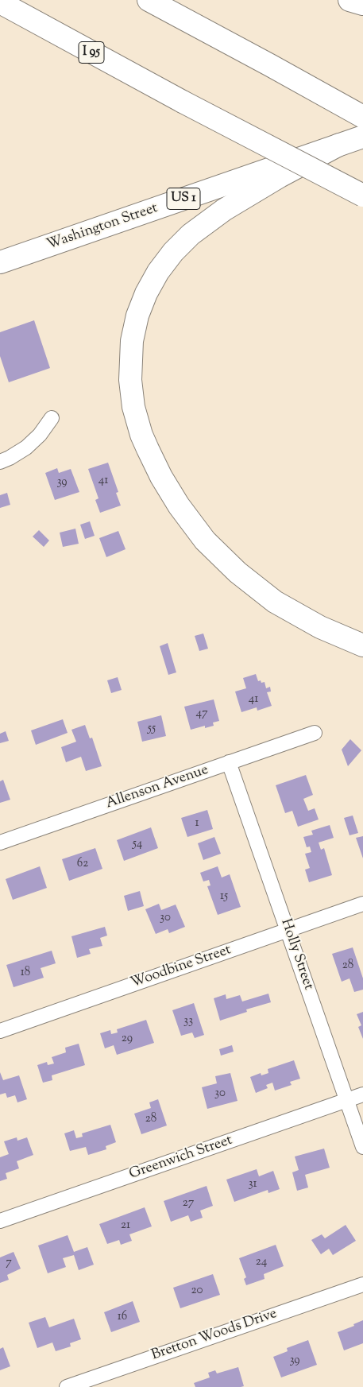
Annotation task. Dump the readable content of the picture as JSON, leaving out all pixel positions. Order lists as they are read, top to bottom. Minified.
{"streets":{"main road":["I 95","US 1","Washington Street"],"street":["Allenson Avenue","Holly Street","Woodbine Street","Greenwich Street","Bretton Woods Drive"]},"crossings":[["Allenson Avenue","Holly Street"],["Holly Street","Woodbine Street"],["Holly Street","Greenwich Street"]],"house_numbers":["41","39","41","47","55","1","54","62","15","30","28","18","33","29","30","28","31","27","21","24","7","20","16","39"]}
